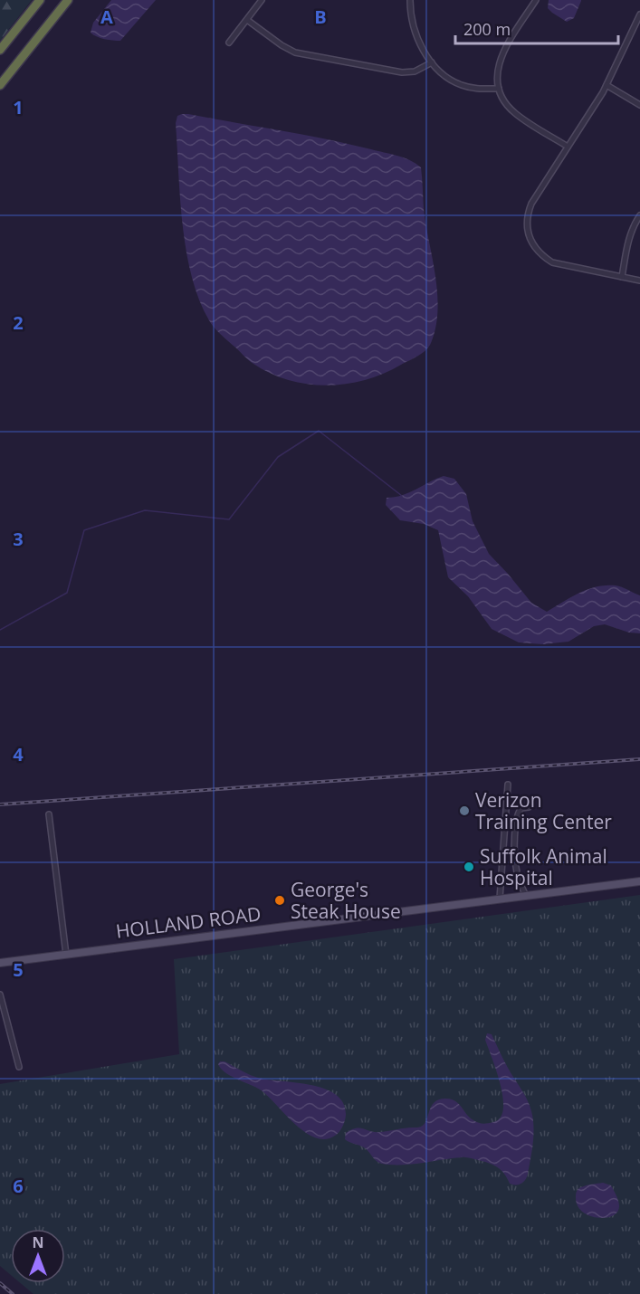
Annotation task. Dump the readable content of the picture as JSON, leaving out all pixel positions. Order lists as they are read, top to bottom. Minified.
{"streets":{"main road":["HOLLAND ROAD"]},"places":["Verizon Training Center","Suffolk Animal Hospital","George's Steak House"],"scale_bar":"200 m","north":"top","grid":{"columns":["A","B"],"rows":["1","2","3","4","5","6"]}}
